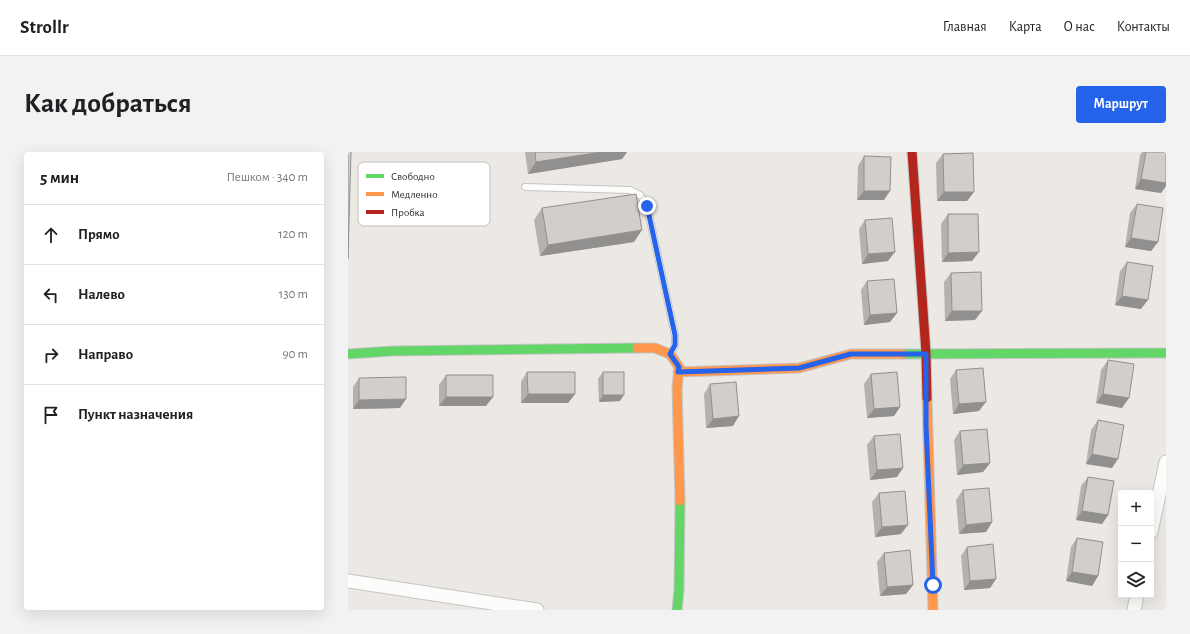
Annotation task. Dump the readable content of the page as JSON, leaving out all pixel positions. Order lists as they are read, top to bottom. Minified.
{"legend":["Свободно","Медленно","Пробка"],"page":{"header":"Strollr","nav":["Главная","Карта","О нас","Контакты"],"buttons":"Маршрут","title":"Как добраться","heading":["5 мин","Пешком · 340 m"],"list":[["Прямо","120 m"],["Налево","130 m"],["Направо","90 m"],"Пункт назначения"],"map_buttons":["+","−"]}}
